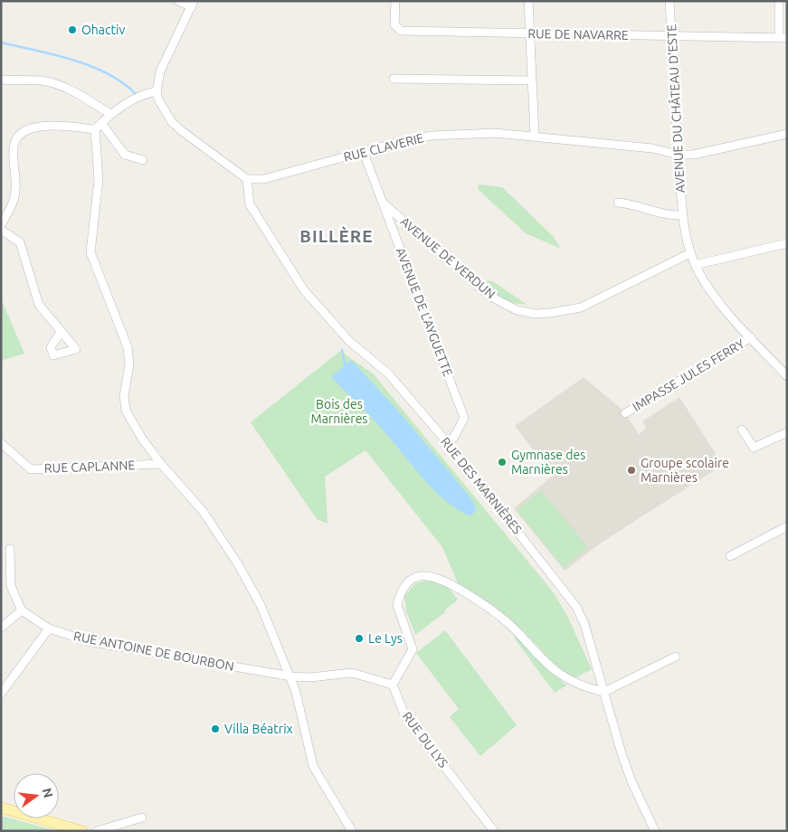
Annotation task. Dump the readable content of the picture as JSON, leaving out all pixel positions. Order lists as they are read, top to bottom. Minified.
{"streets":{"street":["RUE DE NAVARRE","AVENUE DU CHÂTEAU D'ESTE","RUE CLAVERIE","AVENUE DE VERDUN","AVENUE DE L'AYGUETTE","IMPASSE JULES FERRY","RUE CAPLANNE","RUE DES MARNIÈRES","RUE ANTOINE DE BOURBON","RUE DU LYS"]},"crossings":[["RUE DE NAVARRE","AVENUE DU CHÂTEAU D'ESTE"],["AVENUE DU CHÂTEAU D'ESTE","RUE CLAVERIE"],["AVENUE DU CHÂTEAU D'ESTE","AVENUE DE VERDUN"],["AVENUE DU CHÂTEAU D'ESTE","IMPASSE JULES FERRY"],["RUE CLAVERIE","AVENUE DE L'AYGUETTE"],["RUE CLAVERIE","RUE DES MARNIÈRES"],["AVENUE DE VERDUN","AVENUE DE L'AYGUETTE"],["AVENUE DE L'AYGUETTE","RUE DES MARNIÈRES"]],"districts":["BILLÈRE"],"parks":["Bois des Marnières"],"places":["Ohactiv","Gymnase des Marnières","Groupe scolaire Marnières","Le Lys","Villa Béatrix"],"north":"right"}
